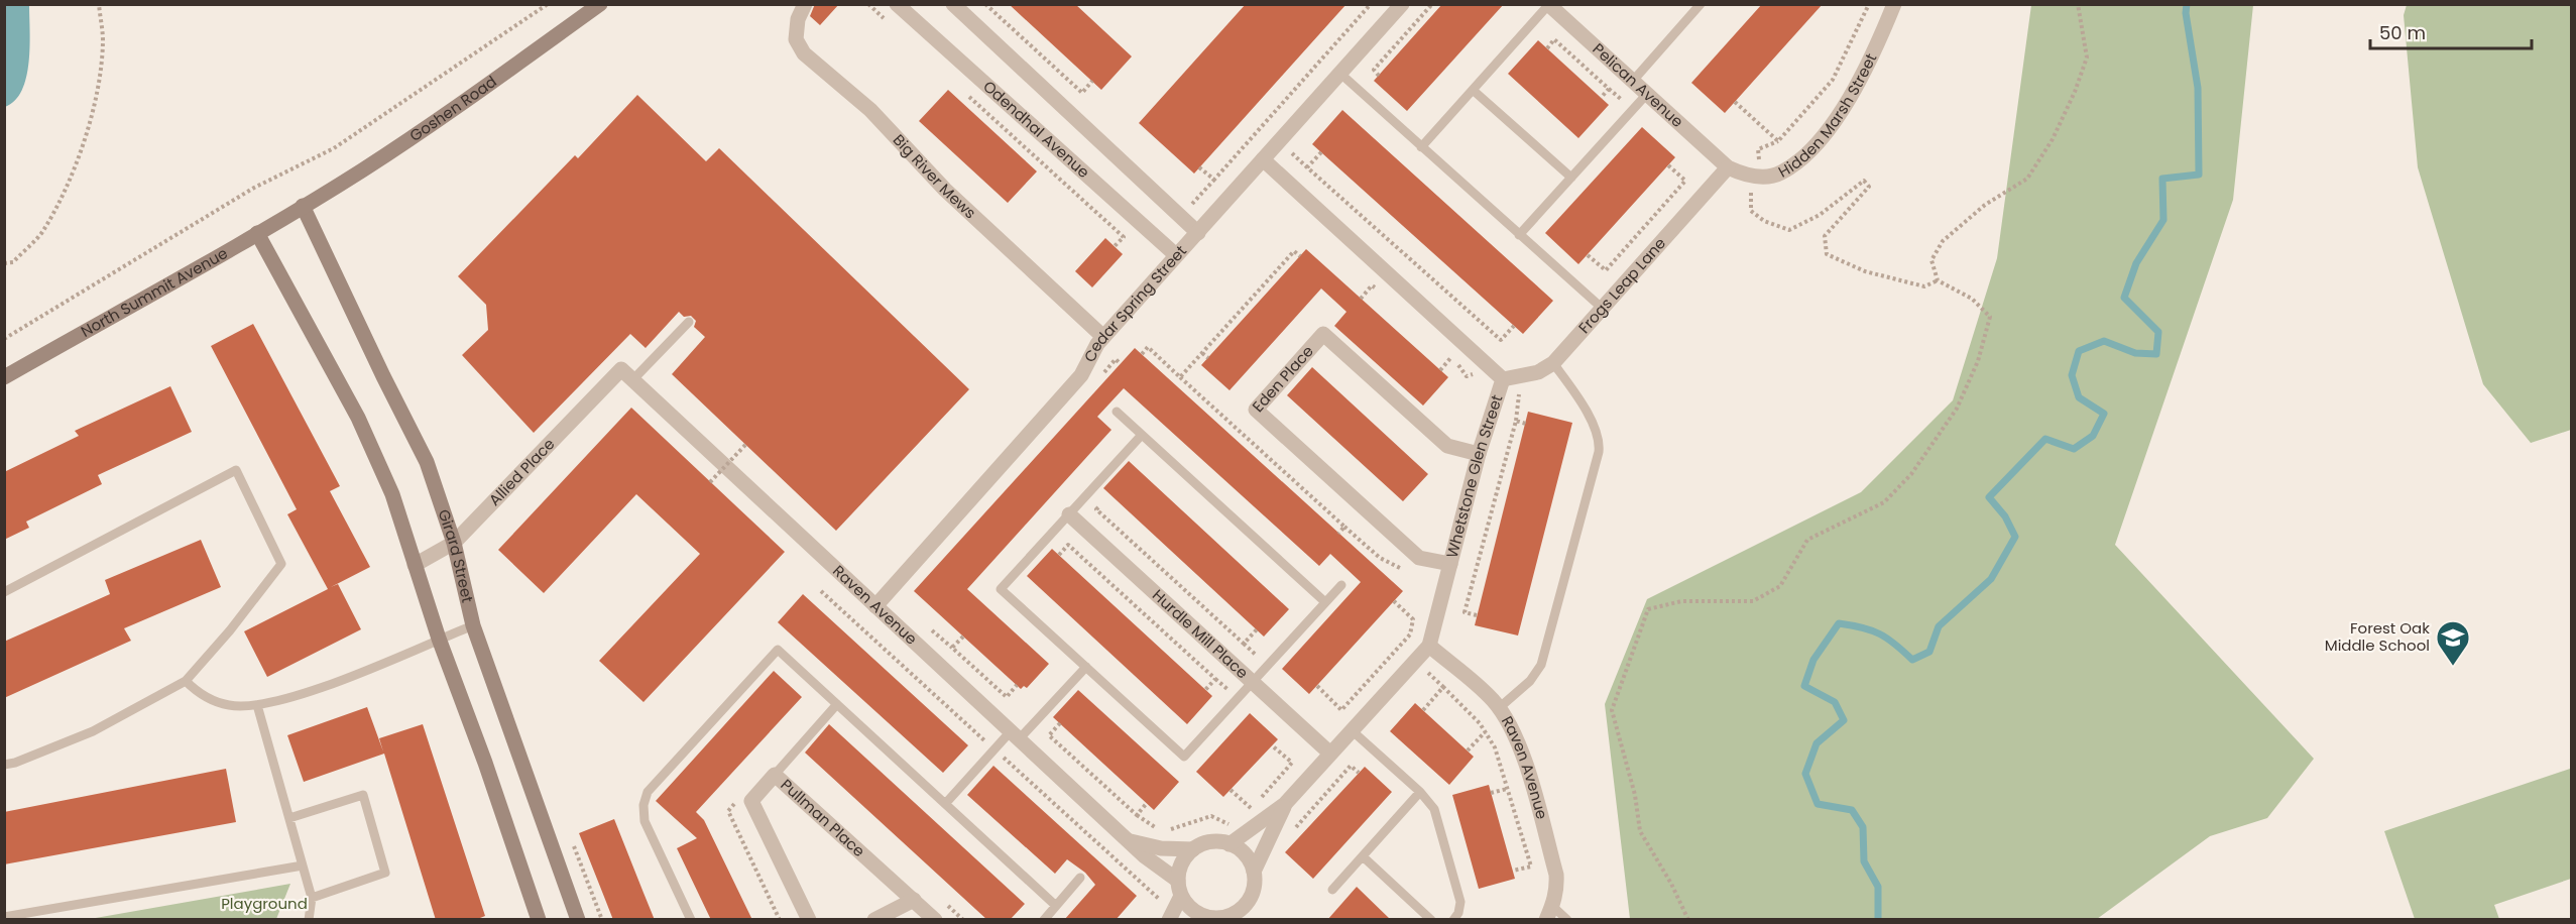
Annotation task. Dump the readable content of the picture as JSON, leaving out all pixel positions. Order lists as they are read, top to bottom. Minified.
{"streets":{"street":["Pelican Avenue","Goshen Road","Hidden Marsh Street","Odendhal Avenue","Big River Mews","Frogs Leap Lane","North Summit Avenue","Cedar Spring Street","Eden Place","Allied Place","Whetstone Glen Street","Girard Street","Raven Avenue","Hurdle Mill Place","Pullman Place"]},"crossings":[["Pelican Avenue","Hidden Marsh Street"],["Pelican Avenue","Frogs Leap Lane"],["Goshen Road","North Summit Avenue"],["Goshen Road","Girard Street"],["Hidden Marsh Street","Frogs Leap Lane"],["Odendhal Avenue","Cedar Spring Street"],["Big River Mews","Cedar Spring Street"],["Frogs Leap Lane","Whetstone Glen Street"],["North Summit Avenue","Girard Street"],["Cedar Spring Street","Whetstone Glen Street"],["Cedar Spring Street","Raven Avenue"],["Eden Place","Whetstone Glen Street"],["Allied Place","Girard Street"],["Allied Place","Raven Avenue"],["Whetstone Glen Street","Raven Avenue"],["Whetstone Glen Street","Hurdle Mill Place"]],"parks":["Playground"],"places":{"school or university":["Forest Oak Middle School"]},"scale_bar":"50 m"}
